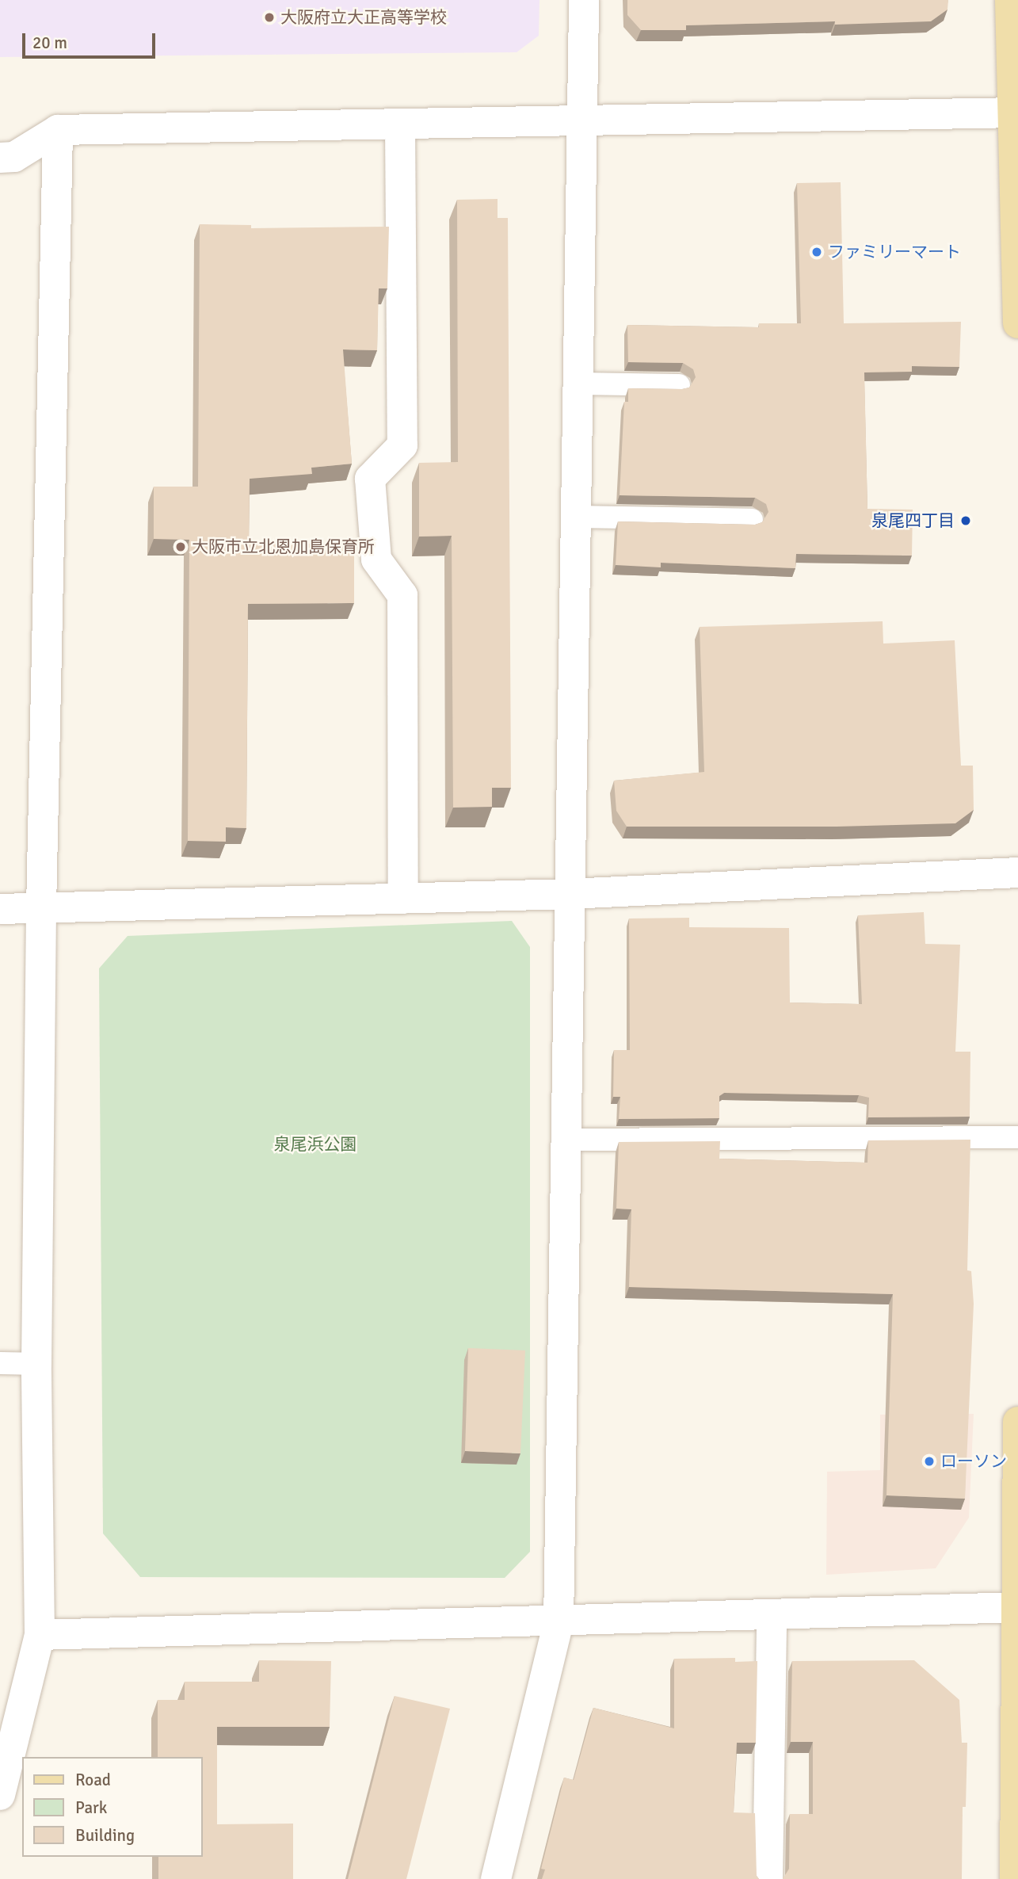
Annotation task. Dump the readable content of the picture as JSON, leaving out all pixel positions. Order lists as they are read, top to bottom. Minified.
{"parks":["泉尾浜公園"],"places":["大阪府立大正高等学校","ファミリーマート","泉尾四丁目","大阪市立北恩加島保育所","ローソン"],"legend":["Road","Park","Building"],"scale_bar":"20 m"}
